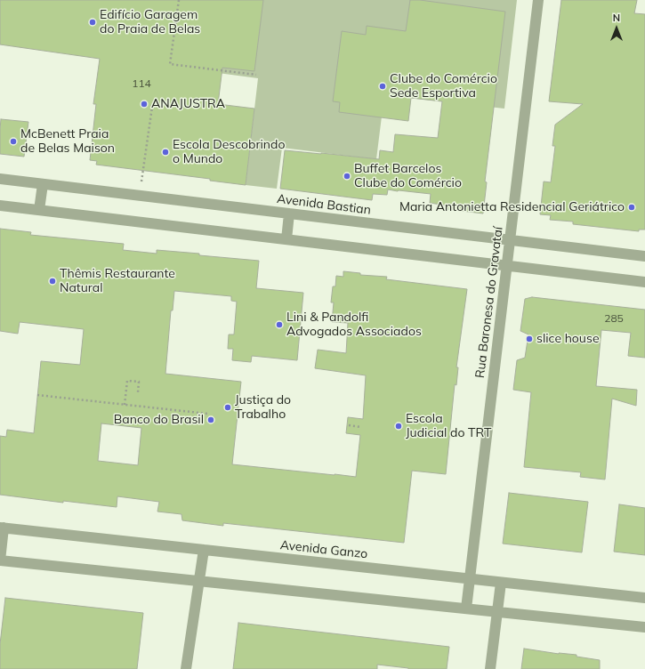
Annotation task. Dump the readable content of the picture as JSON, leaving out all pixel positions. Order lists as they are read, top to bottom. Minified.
{"streets":{"street":["Avenida Bastian","Rua Baronesa do Gravataí","Avenida Ganzo"]},"crossings":[["Avenida Bastian","Rua Baronesa do Gravataí"],["Rua Baronesa do Gravataí","Avenida Ganzo"]],"places":["Edifício Garagem do Praia de Belas","Clube do Comércio Sede Esportiva","ANAJUSTRA","McBenett Praia de Belas Maison","Escola Descobrindo o Mundo","Buffet Barcelos Clube do Comércio","Maria Antonietta Residencial Geriátrico","Thêmis Restaurante Natural","Lini & Pandolfi Advogados Associados","slice house","Justiça do Trabalho","Banco do Brasil","Escola Judicial do TRT"],"house_numbers":["114","285"],"north":"top"}
